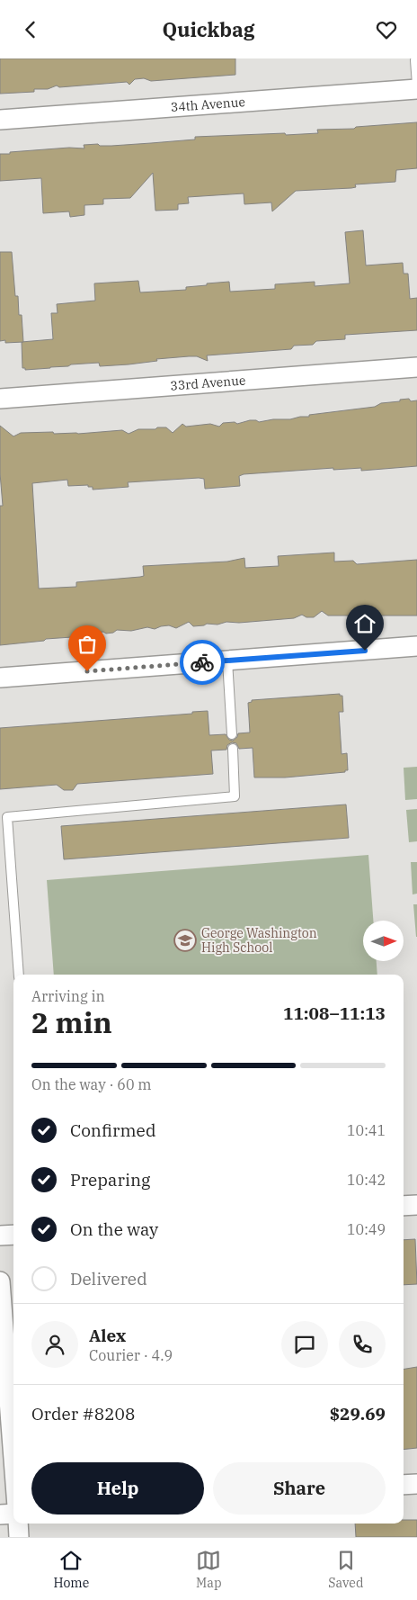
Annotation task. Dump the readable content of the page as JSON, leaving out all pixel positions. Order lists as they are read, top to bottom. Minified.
{"streets":{"street":["34th Avenue","33rd Avenue"]},"places":{"school or university":["George Washington High School"]},"north":"right","page":{"header":"Quickbag","heading":["2 min","Arriving in","11:08–11:13"],"panel":["Alex","Courier · 4.9","Order #8208","$29.69"],"bar":"On the way · 60 m","list":[["Confirmed","10:41"],["Preparing","10:42"],["On the way","10:49"],"Delivered"],"buttons":["Help","Share"],"tabs":["Home","Map","Saved"]}}
